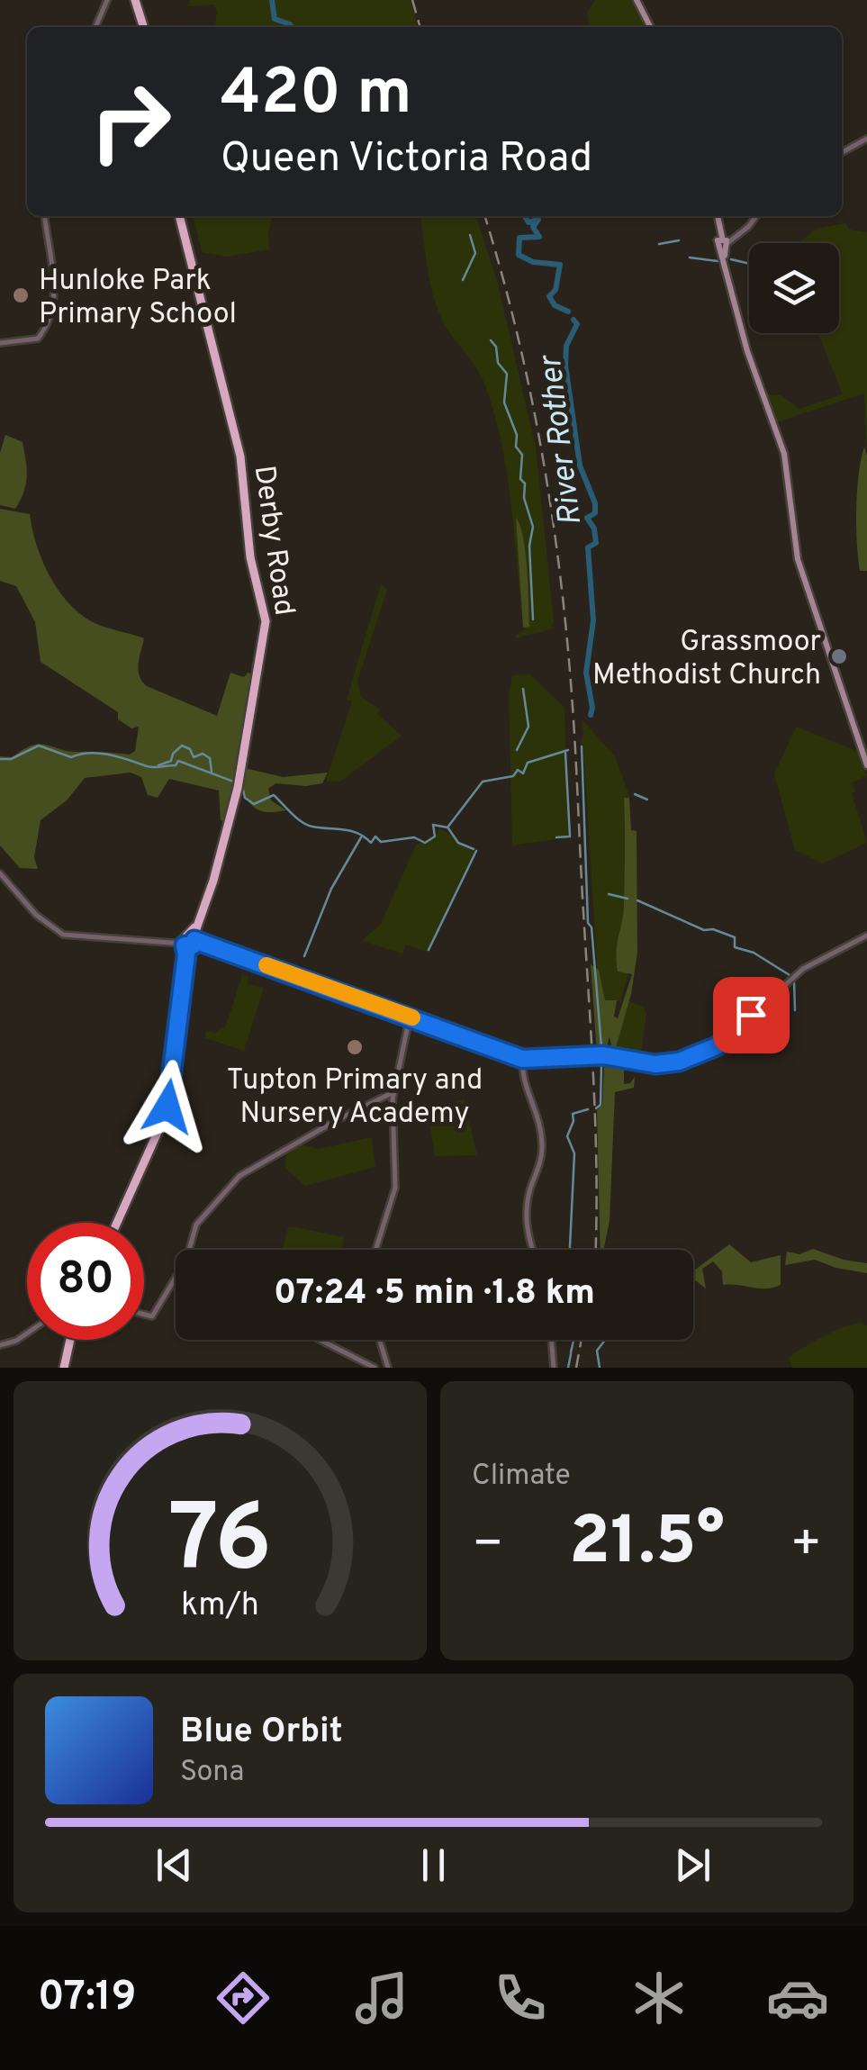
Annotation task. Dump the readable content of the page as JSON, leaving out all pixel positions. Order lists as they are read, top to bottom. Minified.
{"streets":{"highway":["Derby Road"]},"water":["River Rother"],"places":["Hunloke Park Primary School","Grassmoor Methodist Church","Tupton Primary and Nursery Academy"],"page":{"turn":["420 m","Queen Victoria Road"],"limit":"80","trip":"07:24 · 5 min · 1.8 km","tile":"Climate","heat":["−","21.5°","+"],"song":["Blue Orbit","Sona"],"tabs":"07:19","gauge":["76","km/h"]}}
